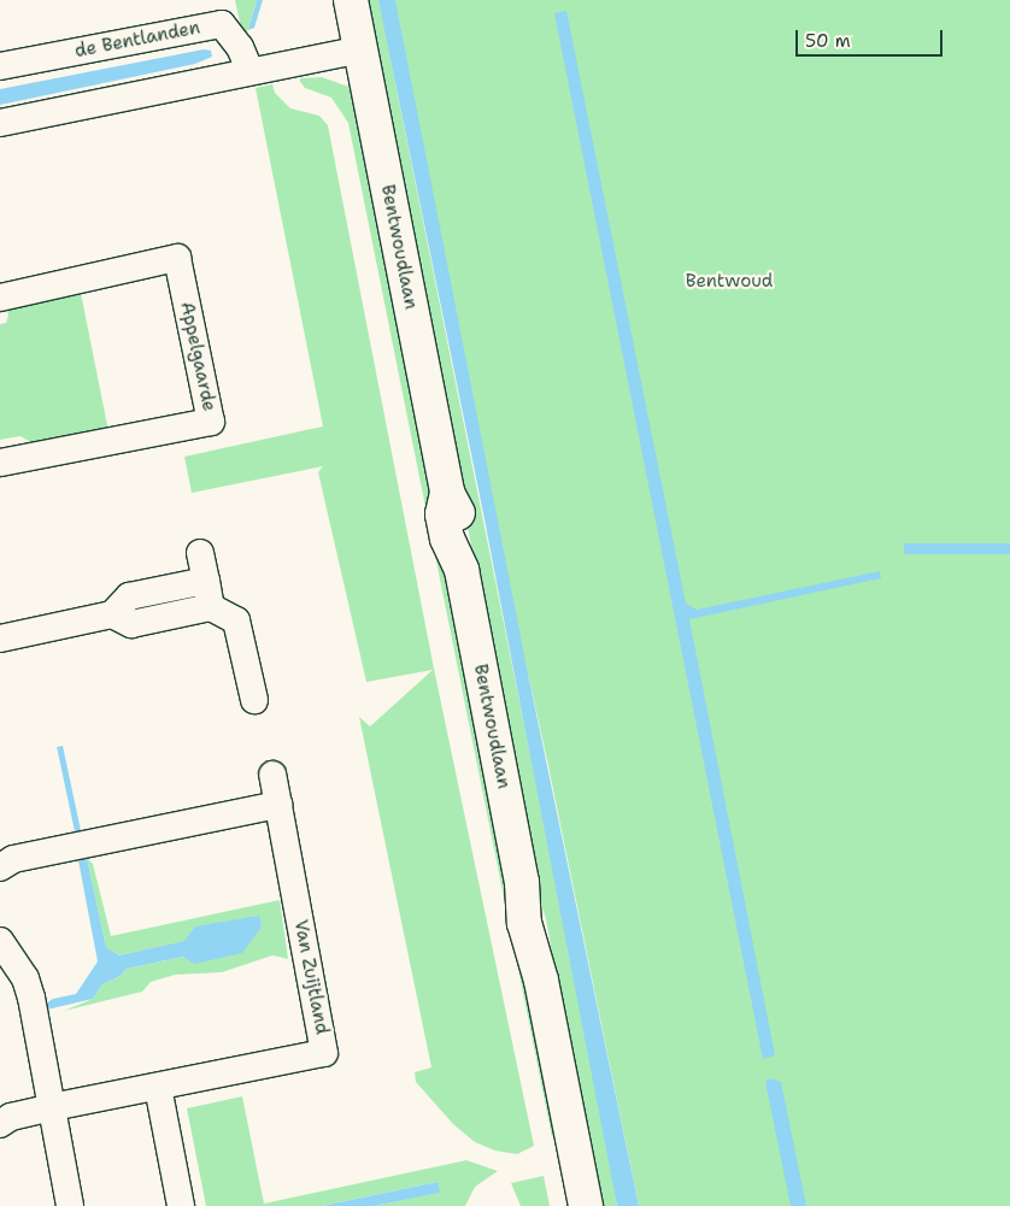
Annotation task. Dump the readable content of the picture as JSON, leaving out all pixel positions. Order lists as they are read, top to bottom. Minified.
{"streets":{"main road":["Bentwoudlaan"],"street":["de Bentlanden","Appelgaarde","Van Zuijtland"]},"parks":["Bentwoud"],"scale_bar":"50 m"}
